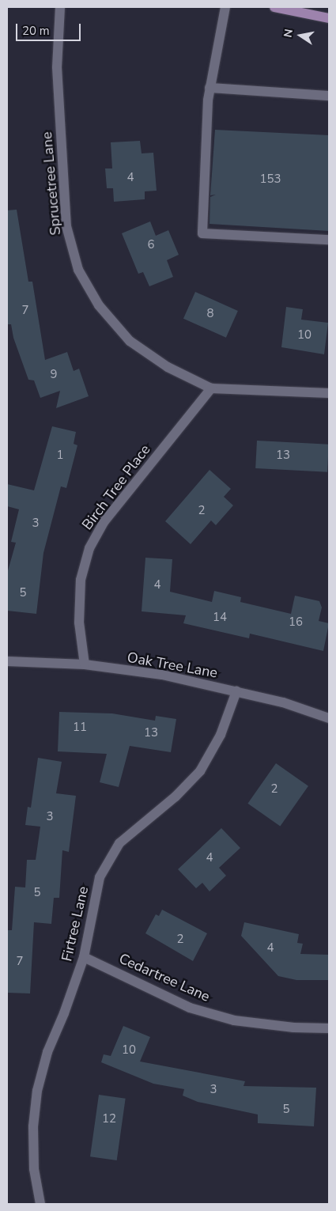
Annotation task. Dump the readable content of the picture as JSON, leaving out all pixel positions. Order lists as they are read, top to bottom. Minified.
{"streets":{"street":["Sprucetree Lane","Birch Tree Place","Oak Tree Lane","Firtree Lane","Cedartree Lane"]},"crossings":[["Sprucetree Lane","Birch Tree Place"],["Birch Tree Place","Oak Tree Lane"],["Oak Tree Lane","Firtree Lane"],["Firtree Lane","Cedartree Lane"]],"house_numbers":["4","153","6","7","8","10","9","1","13","2","3","4","5","14","16","11","13","2","3","4","5","2","4","7","10","3","5","12"],"scale_bar":"20 m","north":"left"}
